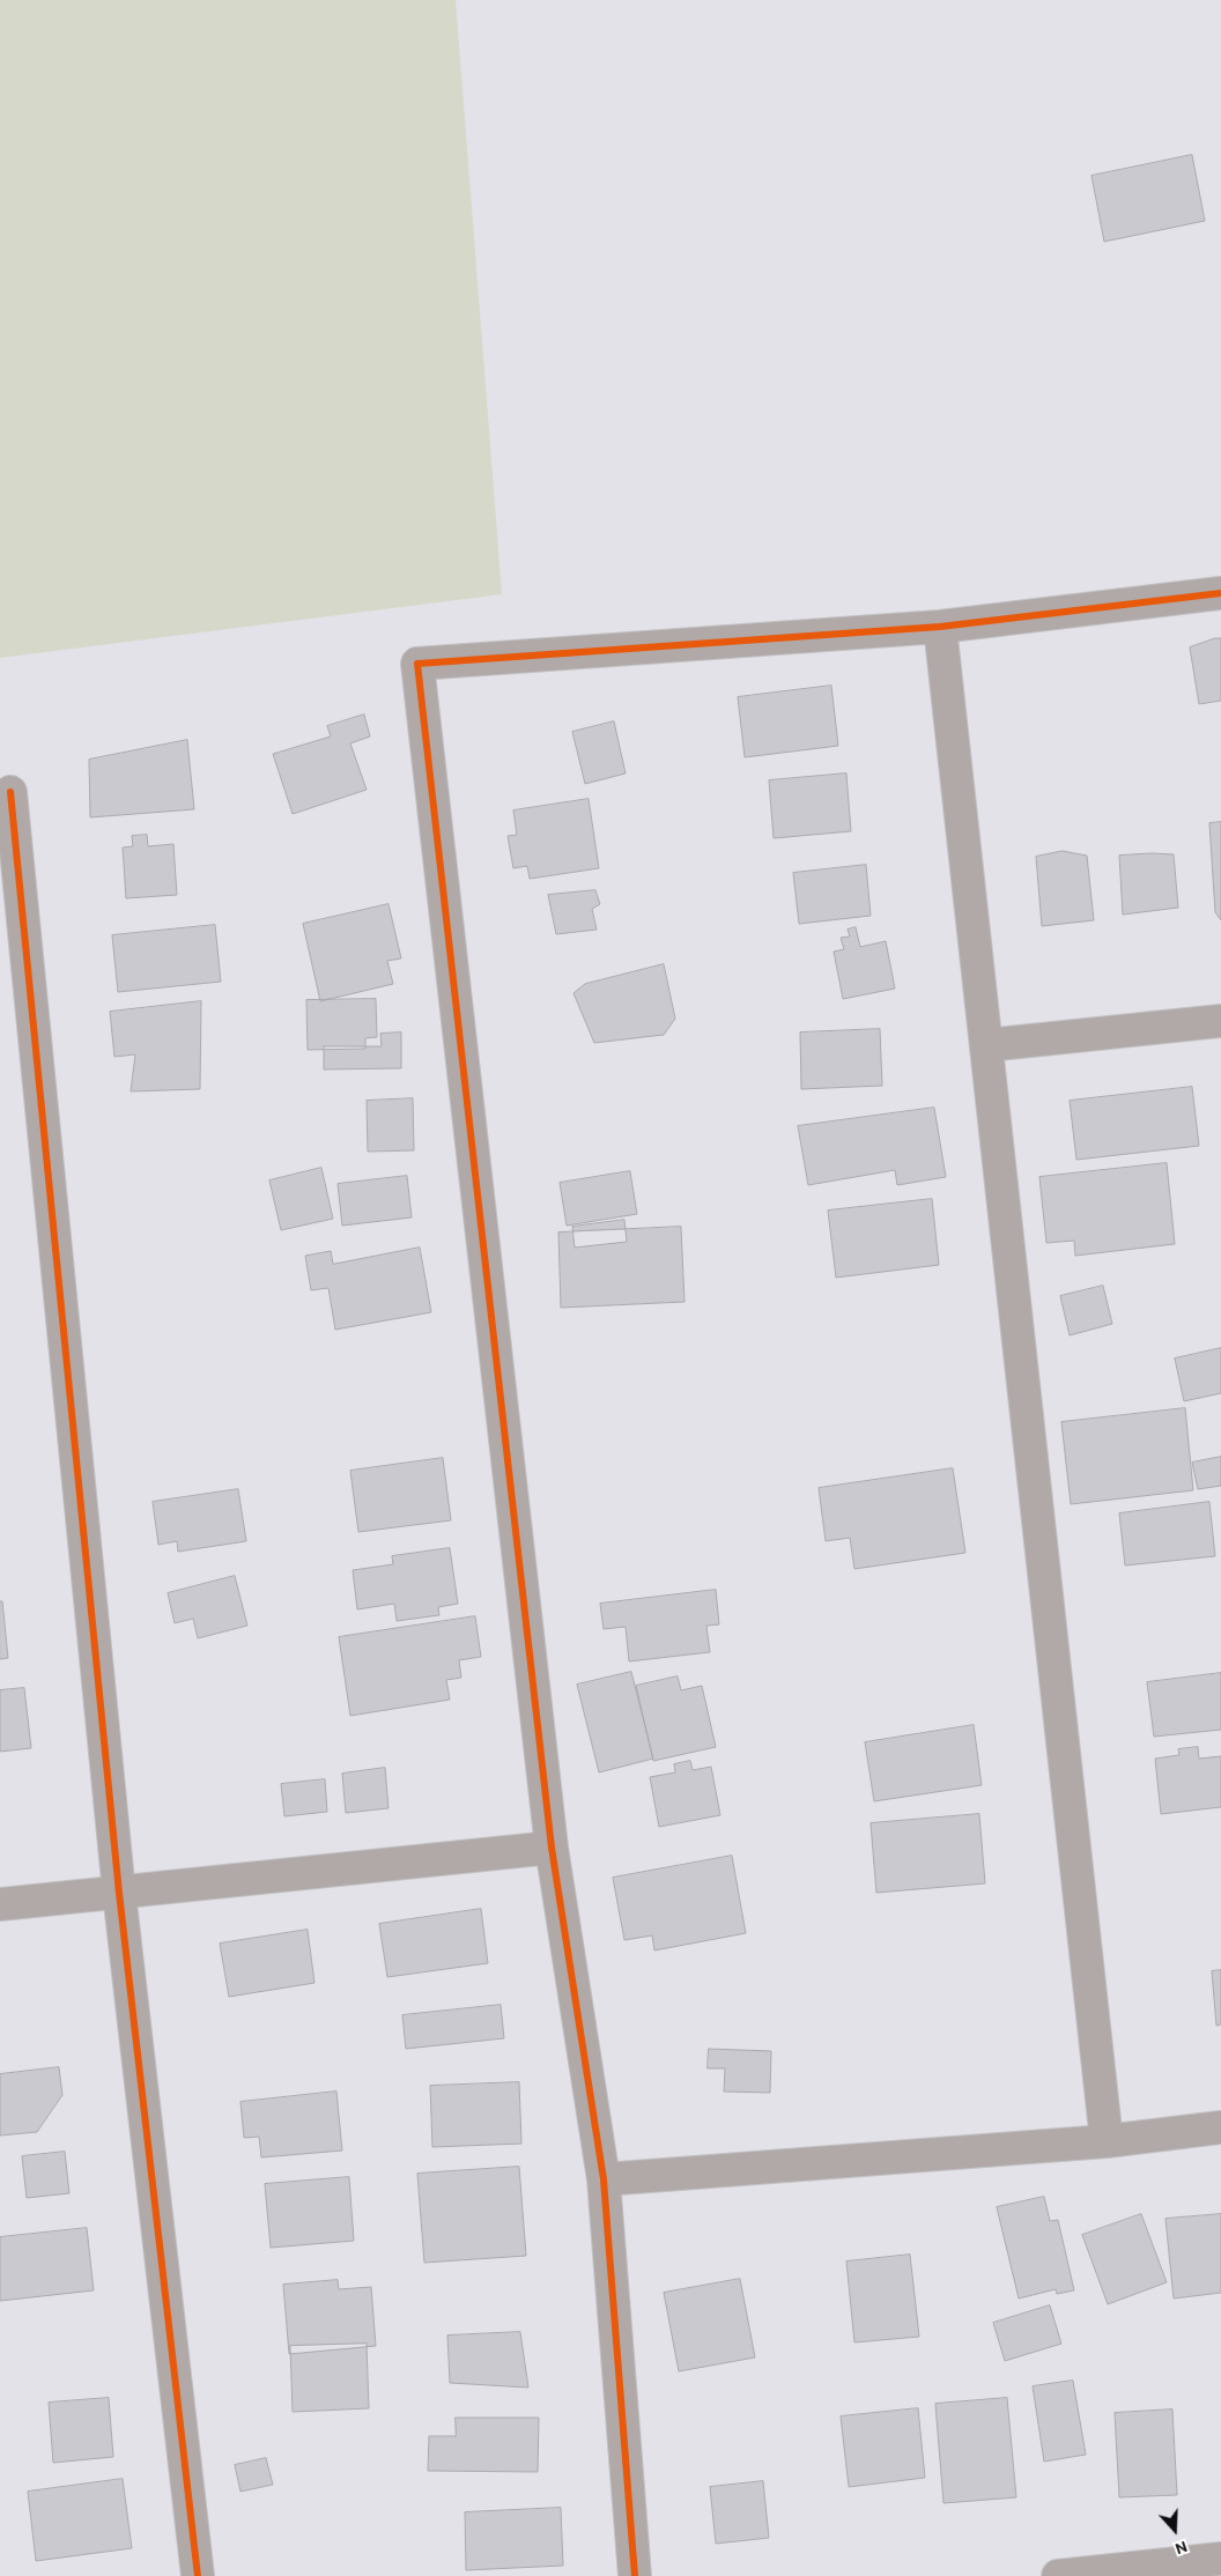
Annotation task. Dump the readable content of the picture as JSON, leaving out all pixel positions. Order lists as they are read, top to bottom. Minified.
{"north":"bottom"}
